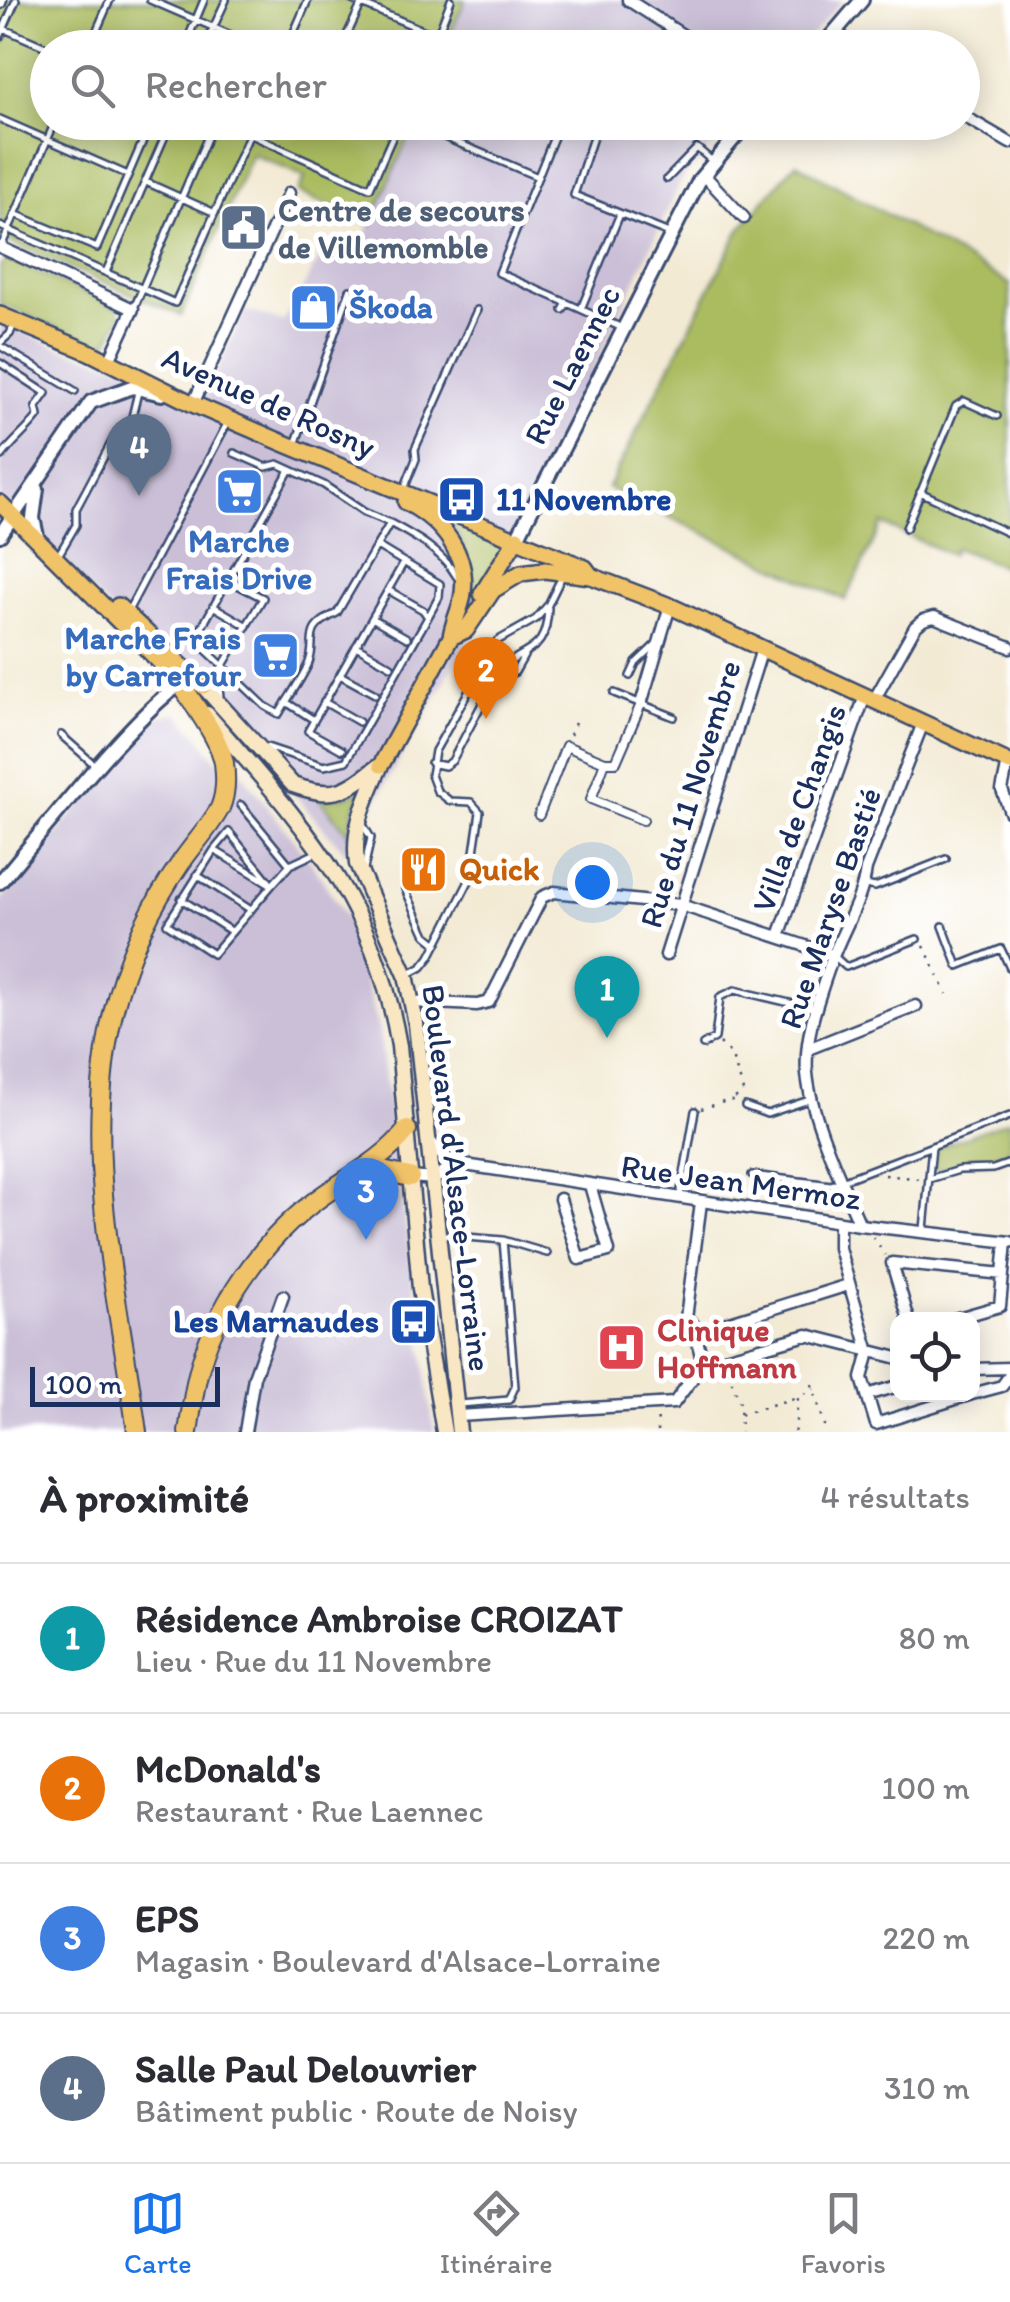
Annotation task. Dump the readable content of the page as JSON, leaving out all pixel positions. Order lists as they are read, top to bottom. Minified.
{"streets":{"main road":["Rue Laennec","Avenue de Rosny","Boulevard d'Alsace-Lorraine"],"street":["Rue du 11 Novembre","Villa de Changis","Rue Maryse Bastié","Rue Jean Mermoz"]},"crossings":[["Rue Laennec","Avenue de Rosny"],["Rue Laennec","Boulevard d'Alsace-Lorraine"],["Rue Maryse Bastié","Rue Jean Mermoz"],["Boulevard d'Alsace-Lorraine","Rue Jean Mermoz"]],"places":{"public building":["Centre de secours de Villemomble"],"shop":["Škoda"],"supermarket":["Marche Frais Drive","Marche Frais by Carrefour"],"bus stop":["11 Novembre","Les Marnaudes"],"restaurant":["Quick"],"hospital":["Clinique Hoffmann"]},"scale_bar":"100 m","page":{"search":"Rechercher","pins":["4","2","1","3"],"scale":"100 m","heading":["À proximité","4 résultats"],"list":[{"mark":"1","name":"Résidence Ambroise CROIZAT","note":"Lieu · Rue du 11 Novembre","value":"80 m"},{"mark":"2","name":"McDonald's","note":"Restaurant · Rue Laennec","value":"100 m"},{"mark":"3","name":"EPS","note":"Magasin · Boulevard d'Alsace-Lorraine","value":"220 m"},{"mark":"4","name":"Salle Paul Delouvrier","note":"Bâtiment public · Route de Noisy","value":"310 m"}],"nav":["Carte","Itinéraire","Favoris"]}}
